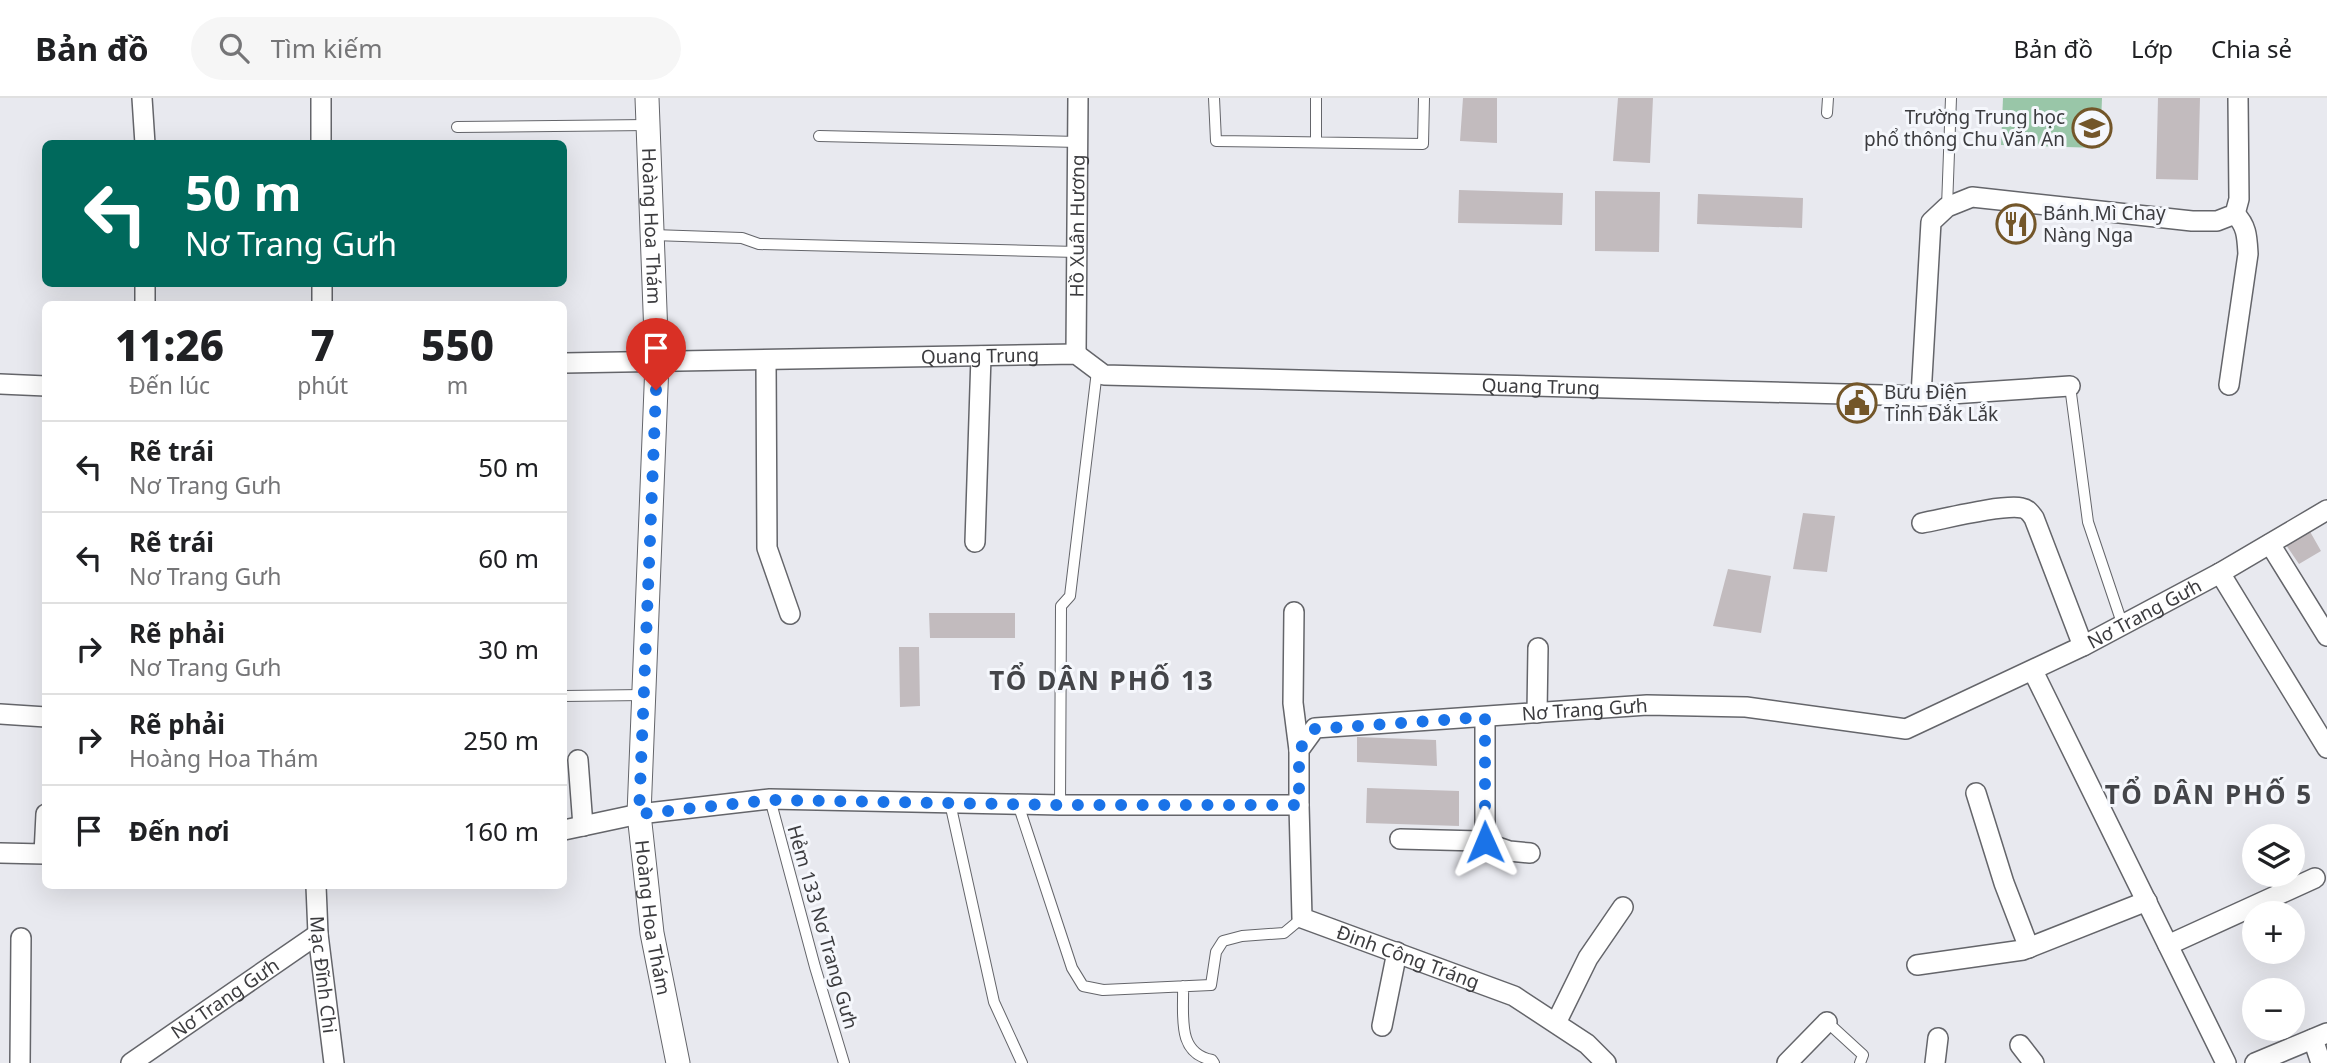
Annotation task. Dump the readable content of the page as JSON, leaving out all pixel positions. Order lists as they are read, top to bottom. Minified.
{"streets":{"street":["Hoàng Hoa Thám","Hồ Xuân Hương","Quang Trung","Nơ Trang Gưh","Đinh Công Tráng","Mạc Đĩnh Chi"],"lane":["Hẻm 133 Nơ Trang Gưh"]},"crossings":[["Hoàng Hoa Thám","Quang Trung"],["Hồ Xuân Hương","Quang Trung"],["Nơ Trang Gưh","Mạc Đĩnh Chi"]],"districts":["TỔ DÂN PHỐ 13","TỔ DÂN PHỐ 5"],"places":{"school or university":["Trường Trung học phổ thông Chu Văn An"],"restaurant":["Bánh Mì Chay Nàng Nga"],"public building":["Bưu Điện Tỉnh Đắk Lắk"]},"page":{"header":"Bản đồ","search":"Tìm kiếm","nav":["Bản đồ","Lớp","Chia sẻ"],"turn":["50 m","Nơ Trang Gưh"],"eta":["11:26","Đến lúc","7","phút","550","m"],"list":[{"name":"Rẽ trái","note":"Nơ Trang Gưh","value":"50 m"},{"name":"Rẽ trái","note":"Nơ Trang Gưh","value":"60 m"},{"name":"Rẽ phải","note":"Nơ Trang Gưh","value":"30 m"},{"name":"Rẽ phải","note":"Hoàng Hoa Thám","value":"250 m"},{"name":"Đến nơi","value":"160 m"}],"map_buttons":["+","−"]}}
